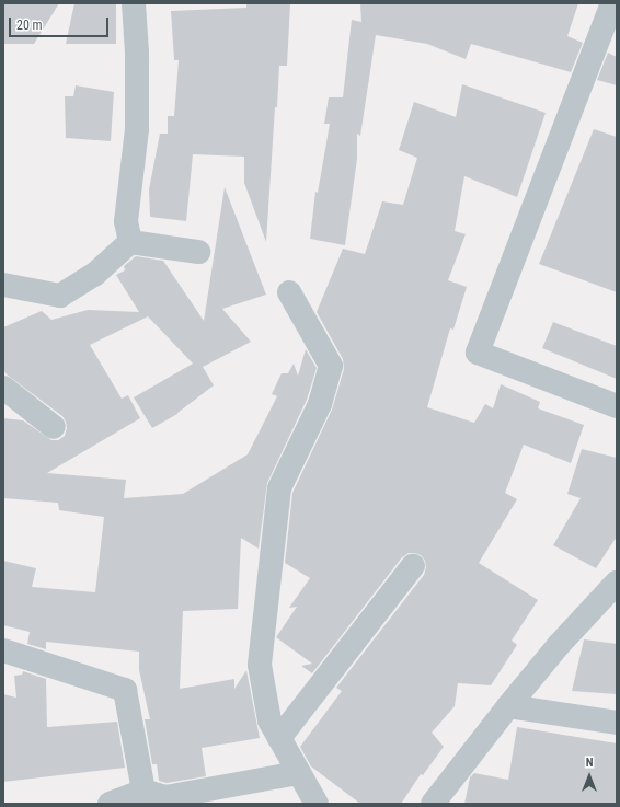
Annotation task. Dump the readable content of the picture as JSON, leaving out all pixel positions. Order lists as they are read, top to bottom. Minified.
{"scale_bar":"20 m","north":"top"}
